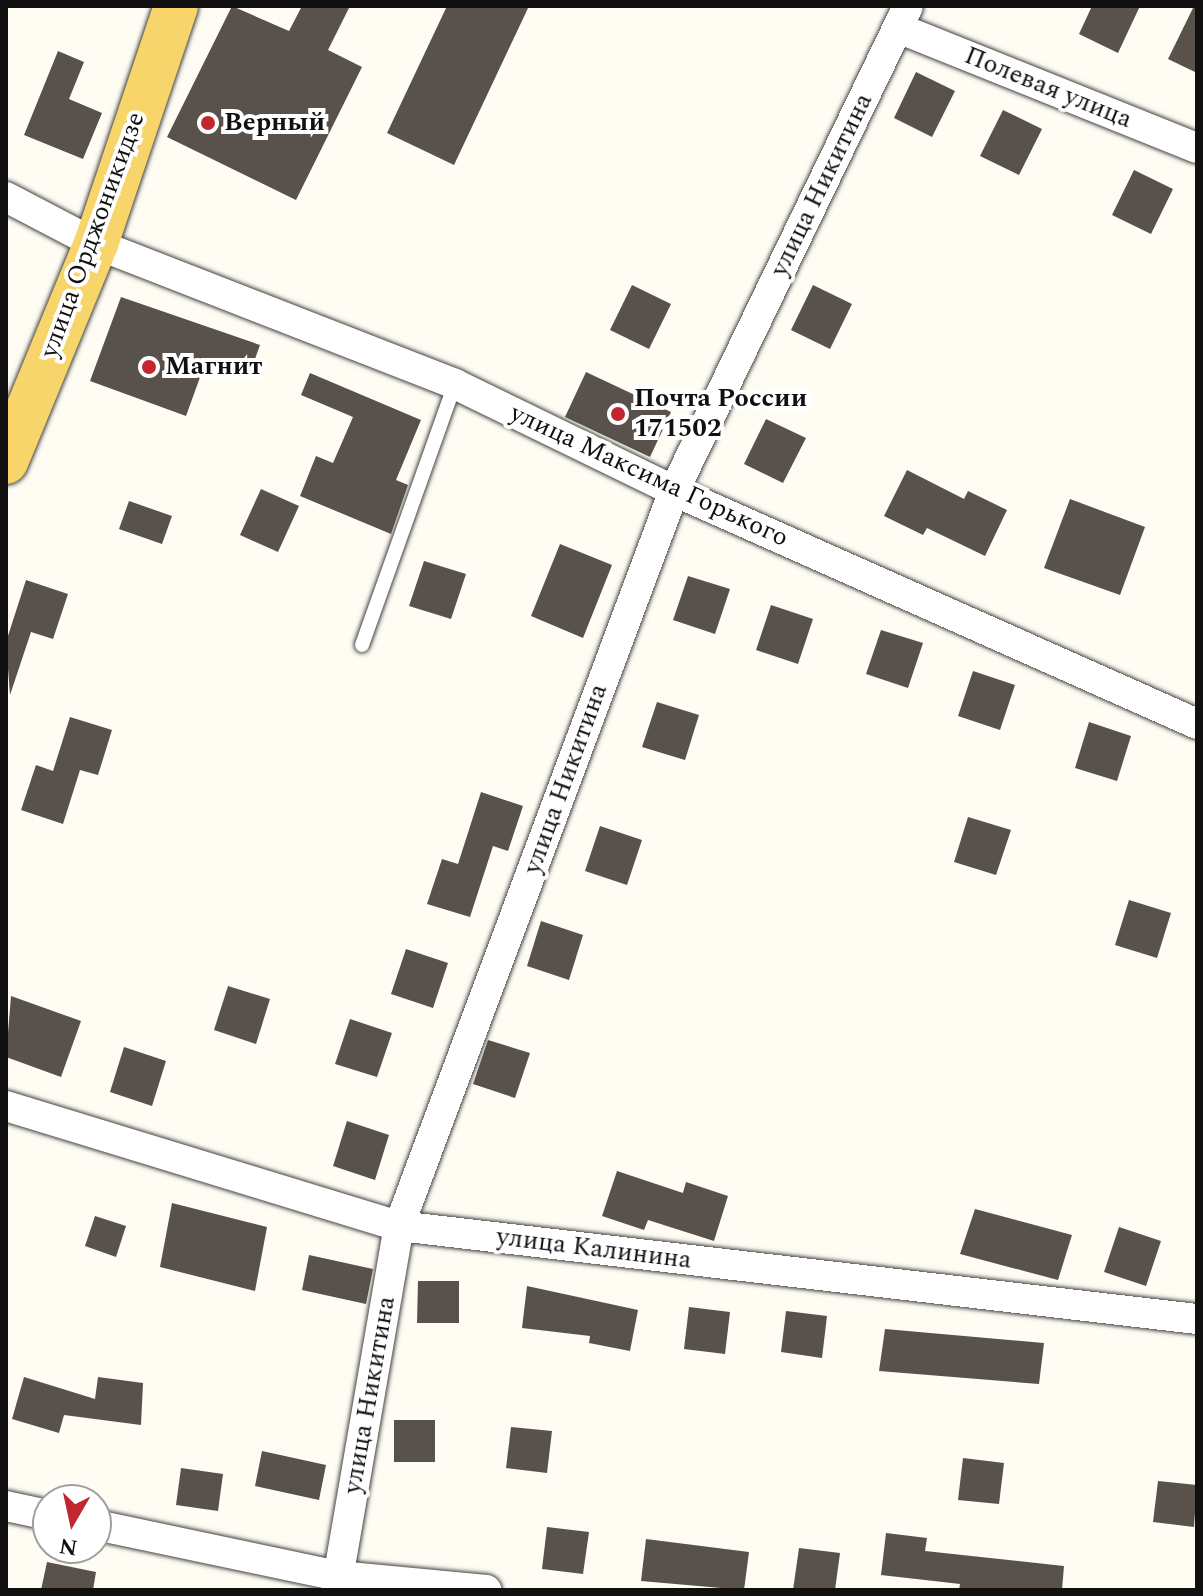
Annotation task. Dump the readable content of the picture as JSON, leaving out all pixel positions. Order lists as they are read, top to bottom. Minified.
{"streets":{"main road":["улица Орджоникидзе"],"street":["Полевая улица","улица Никитина","улица Максима Горького","улица Калинина"]},"crossings":[["Полевая улица","улица Никитина"],["улица Никитина","улица Максима Горького"],["улица Никитина","улица Калинина"],["улица Орджоникидзе","улица Максима Горького"]],"places":["Верный","Магнит","Почта России 171502"],"north":"bottom"}
